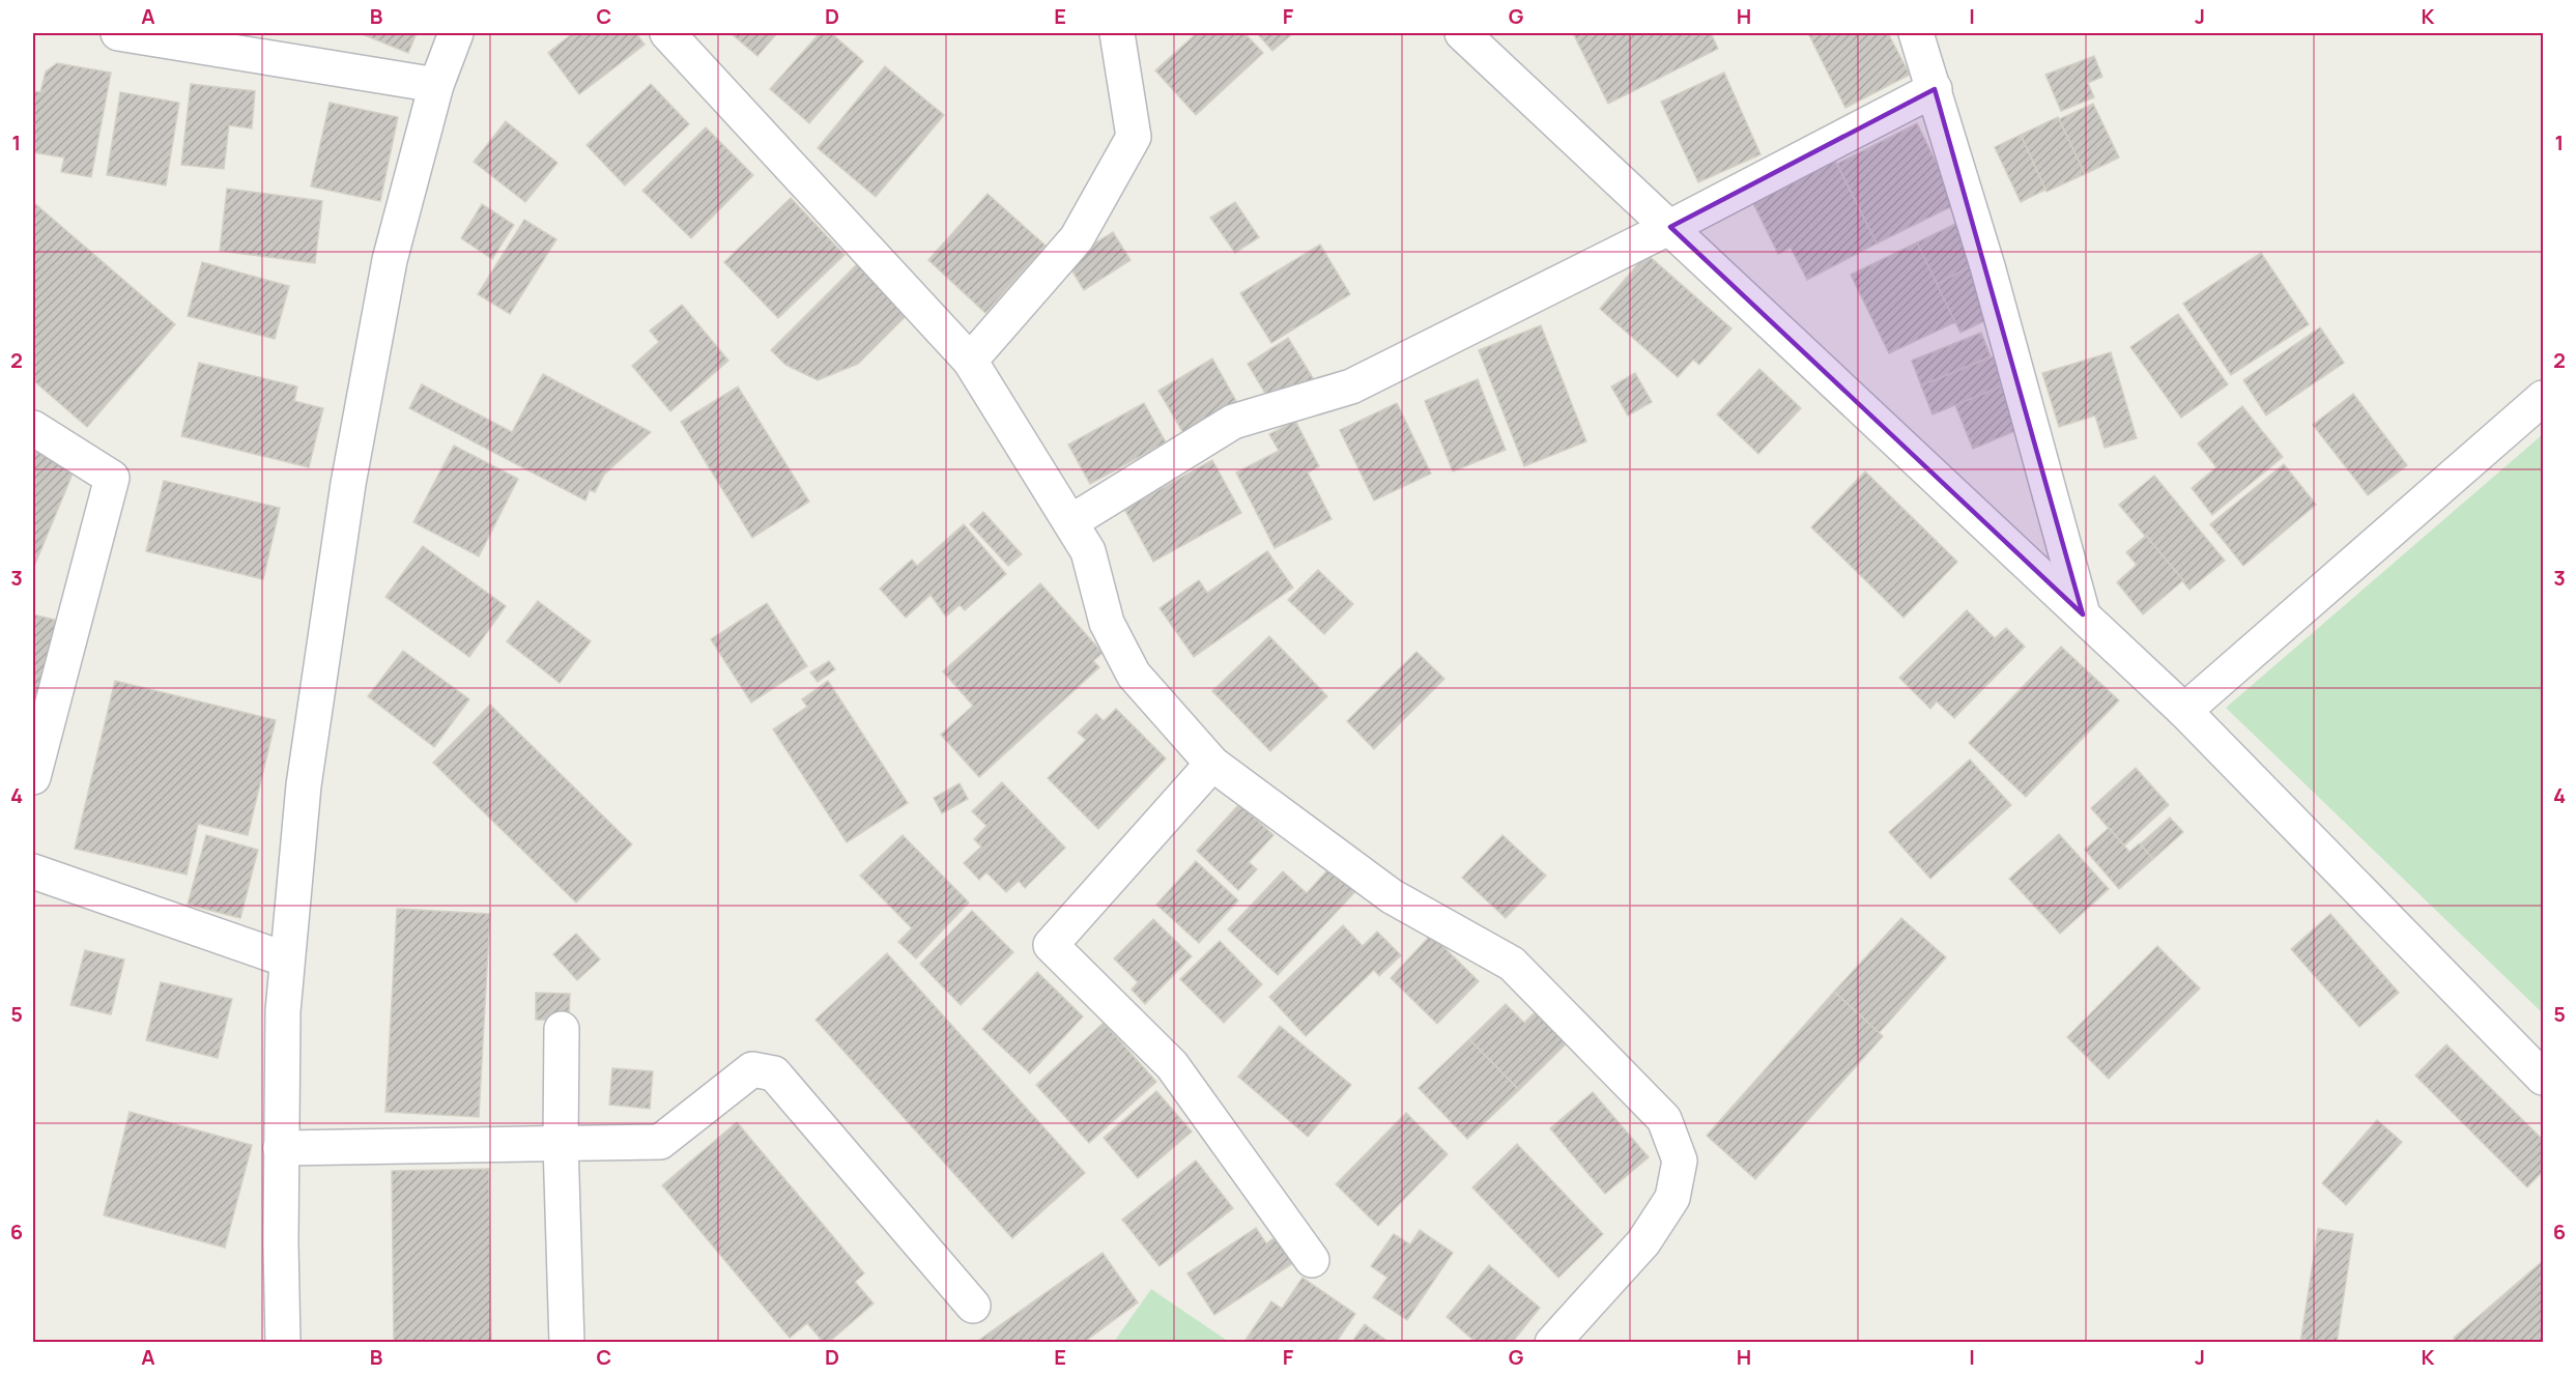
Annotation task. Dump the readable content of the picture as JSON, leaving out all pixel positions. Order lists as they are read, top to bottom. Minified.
{"grid":{"columns":["A","B","C","D","E","F","G","H","I","J","K"],"rows":["1","2","3","4","5","6"]}}
